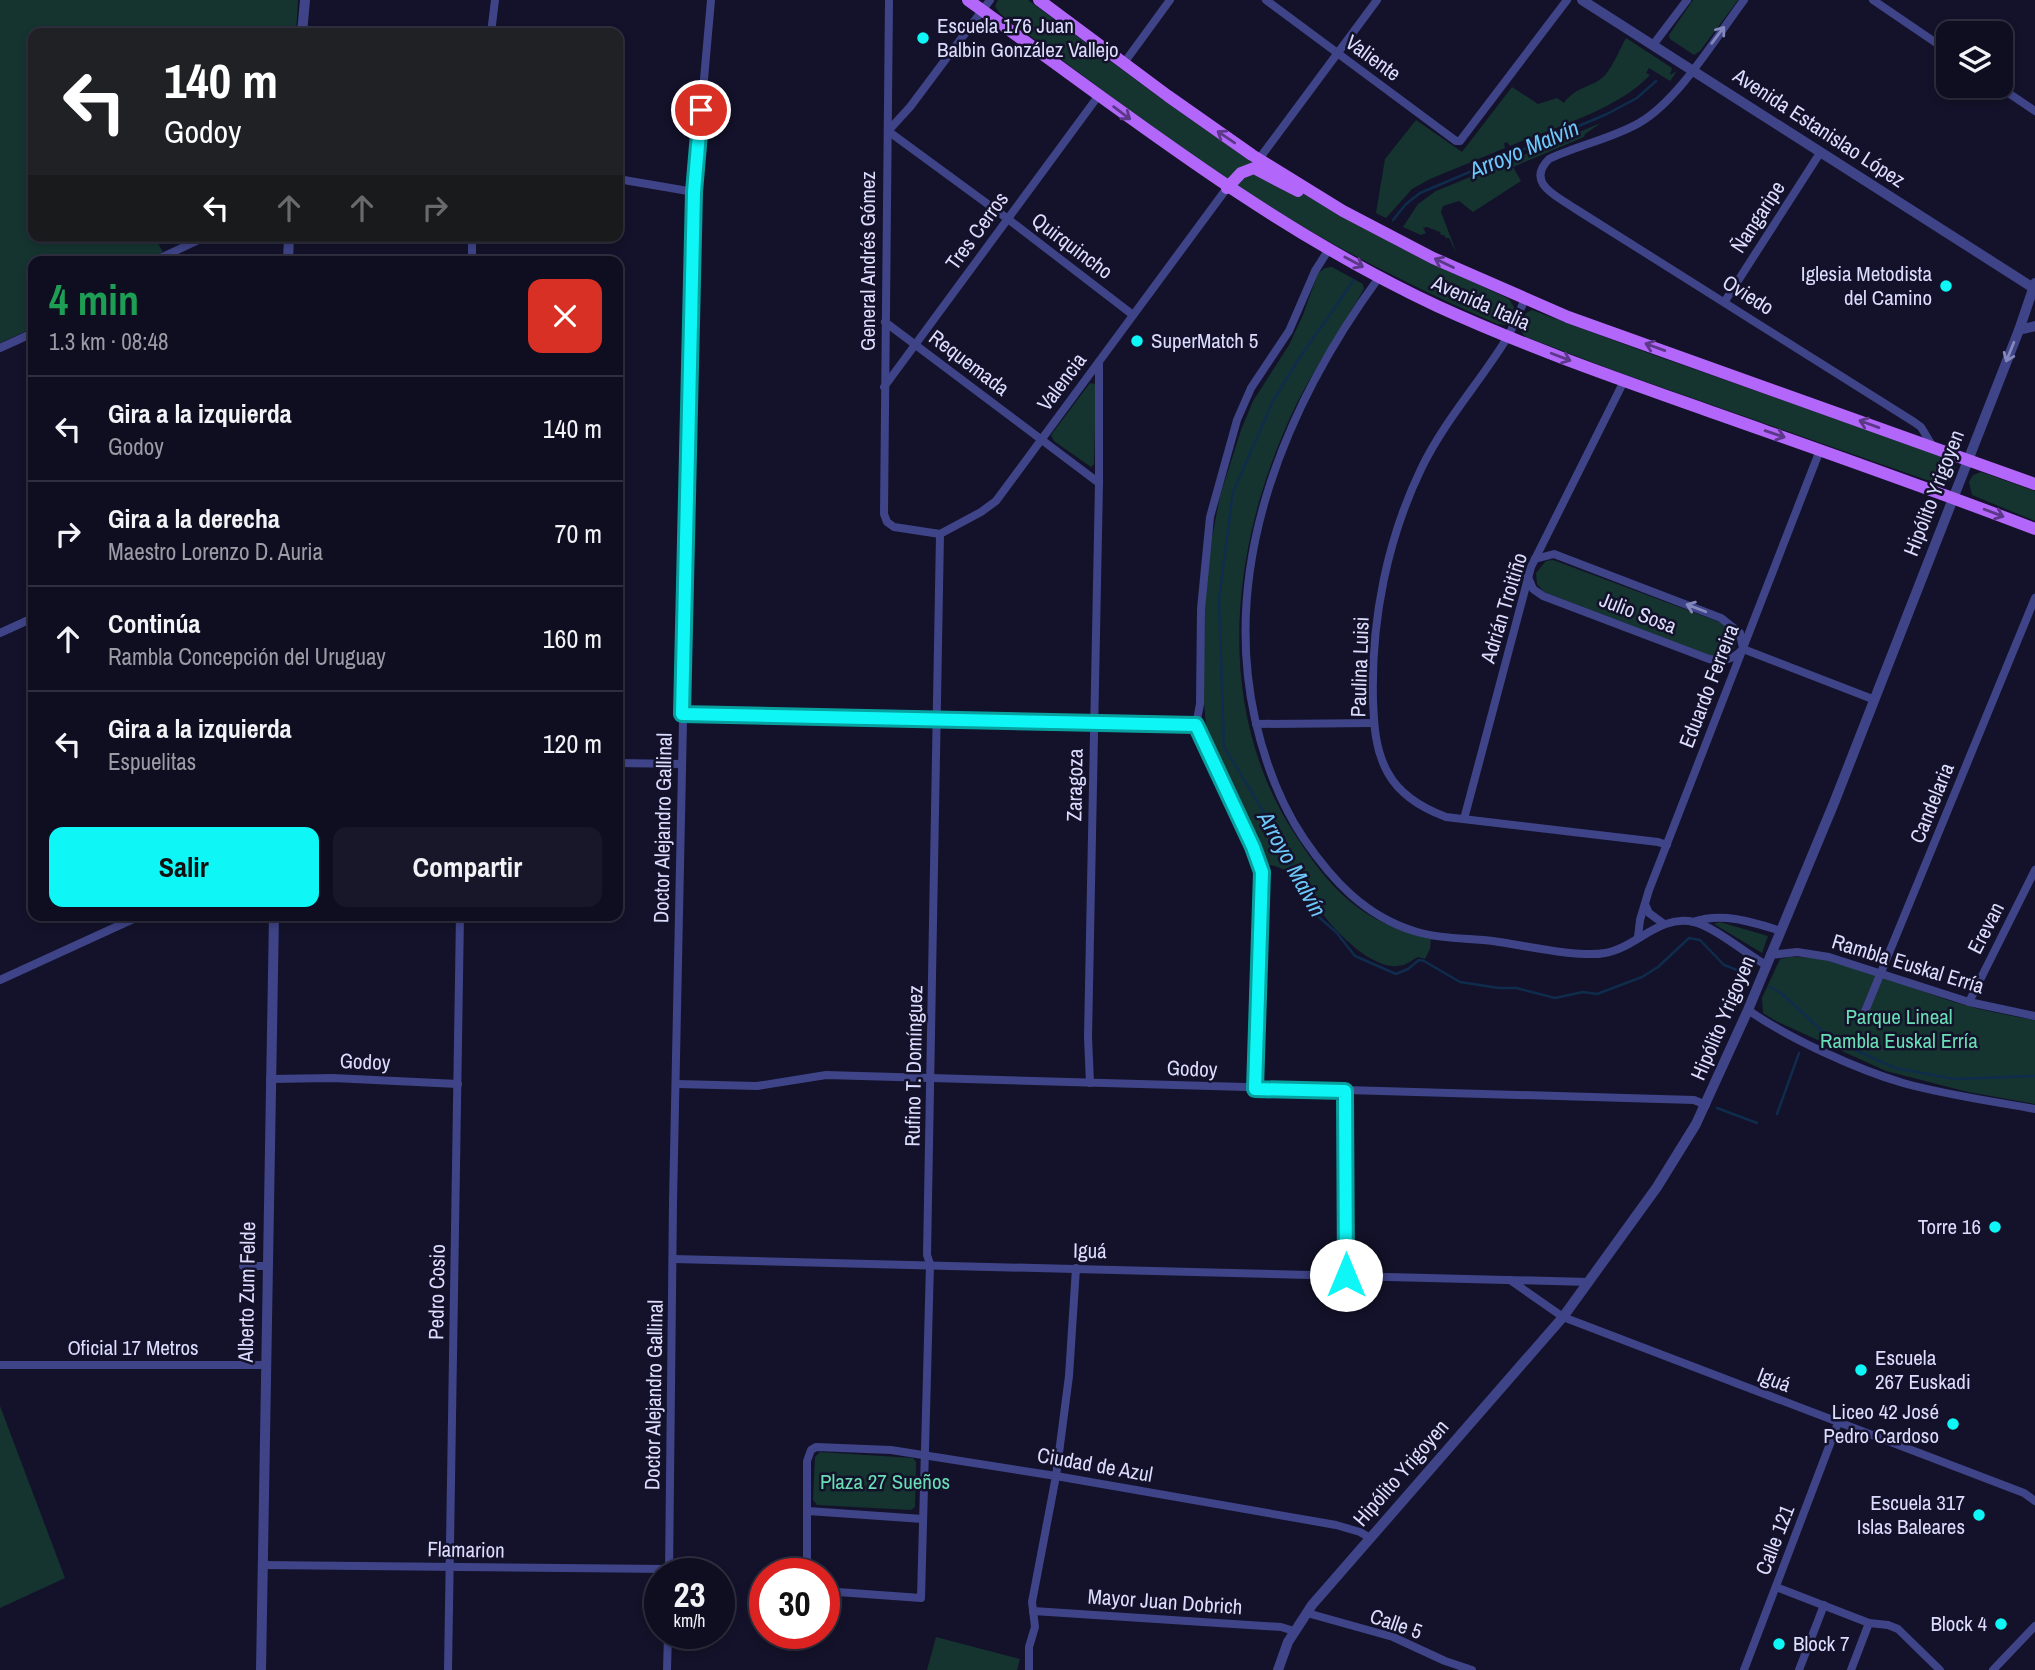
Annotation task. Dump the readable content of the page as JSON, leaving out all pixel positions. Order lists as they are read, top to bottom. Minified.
{"streets":{"main road":["Avenida Italia"],"street":["Valiente","Avenida Estanislao López","Ñangaripe","Tres Cerros","Quirquincho","General Andrés Gómez","Oviedo","Requemada","Valencia","Hipólito Yrigoyen","Adrián Troitiño","Julio Sosa","Paulina Luisi","Eduardo Ferreira","Zaragoza","Candelaria","Doctor Alejandro Gallinal","Erevan","Rambla Euskal Erría","Godoy","Rufino T. Domínguez","Iguá","Alberto Zum Felde","Pedro Cosio","Oficial 17 Metros","Ciudad de Azul","Calle 121","Flamarion","Mayor Juan Dobrich","Calle 5"]},"crossings":[["Avenida Estanislao López","Ñangaripe"],["Avenida Estanislao López","Oviedo"],["Avenida Estanislao López","Hipólito Yrigoyen"],["Ñangaripe","Oviedo"],["Tres Cerros","Quirquincho"],["Tres Cerros","General Andrés Gómez"],["Tres Cerros","Avenida Italia"],["Tres Cerros","Requemada"],["Quirquincho","General Andrés Gómez"],["Quirquincho","Valencia"],["General Andrés Gómez","Requemada"],["General Andrés Gómez","Valencia"],["General Andrés Gómez","Rufino T. Domínguez"],["Oviedo","Avenida Italia"],["Avenida Italia","Valencia"],["Avenida Italia","Hipólito Yrigoyen"],["Avenida Italia","Adrián Troitiño"],["Avenida Italia","Paulina Luisi"],["Avenida Italia","Eduardo Ferreira"],["Requemada","Valencia"],["Requemada","Zaragoza"],["Valencia","Zaragoza"],["Valencia","Rufino T. Domínguez"],["Hipólito Yrigoyen","Rambla Euskal Erría"],["Hipólito Yrigoyen","Godoy"],["Hipólito Yrigoyen","Iguá"],["Hipólito Yrigoyen","Ciudad de Azul"],["Hipólito Yrigoyen","Mayor Juan Dobrich"],["Hipólito Yrigoyen","Calle 5"],["Adrián Troitiño","Julio Sosa"],["Adrián Troitiño","Paulina Luisi"],["Julio Sosa","Eduardo Ferreira"],["Paulina Luisi","Eduardo Ferreira"],["Zaragoza","Godoy"],["Candelaria","Rambla Euskal Erría"],["Doctor Alejandro Gallinal","Godoy"],["Doctor Alejandro Gallinal","Iguá"],["Erevan","Rambla Euskal Erría"],["Godoy","Rufino T. Domínguez"],["Godoy","Alberto Zum Felde"],["Godoy","Pedro Cosio"],["Rufino T. Domínguez","Iguá"],["Rufino T. Domínguez","Ciudad de Azul"],["Iguá","Calle 121"],["Alberto Zum Felde","Oficial 17 Metros"],["Alberto Zum Felde","Flamarion"],["Pedro Cosio","Flamarion"]],"water":["Arroyo Malvín"],"parks":["Parque Lineal Rambla Euskal Erría","Plaza 27 Sueños"],"places":["Escuela 176 Juan Balbin González Vallejo","Iglesia Metodista del Camino","SuperMatch 5","Torre 16","Escuela 267 Euskadi","Liceo 42 José Pedro Cardoso","Escuela 317 Islas Baleares","Block 4","Block 7"],"page":{"turn":["140 m","Godoy"],"heading":["4 min","1.3 km · 08:48"],"list":[{"name":"Gira a la izquierda","note":"Godoy","value":"140 m"},{"name":"Gira a la derecha","note":"Maestro Lorenzo D. Auria","value":"70 m"},{"name":"Continúa","note":"Rambla Concepción del Uruguay","value":"160 m"},{"name":"Gira a la izquierda","note":"Espuelitas","value":"120 m"}],"buttons":["Salir","Compartir"],"speed":"23 km/h","limit":"30"}}
